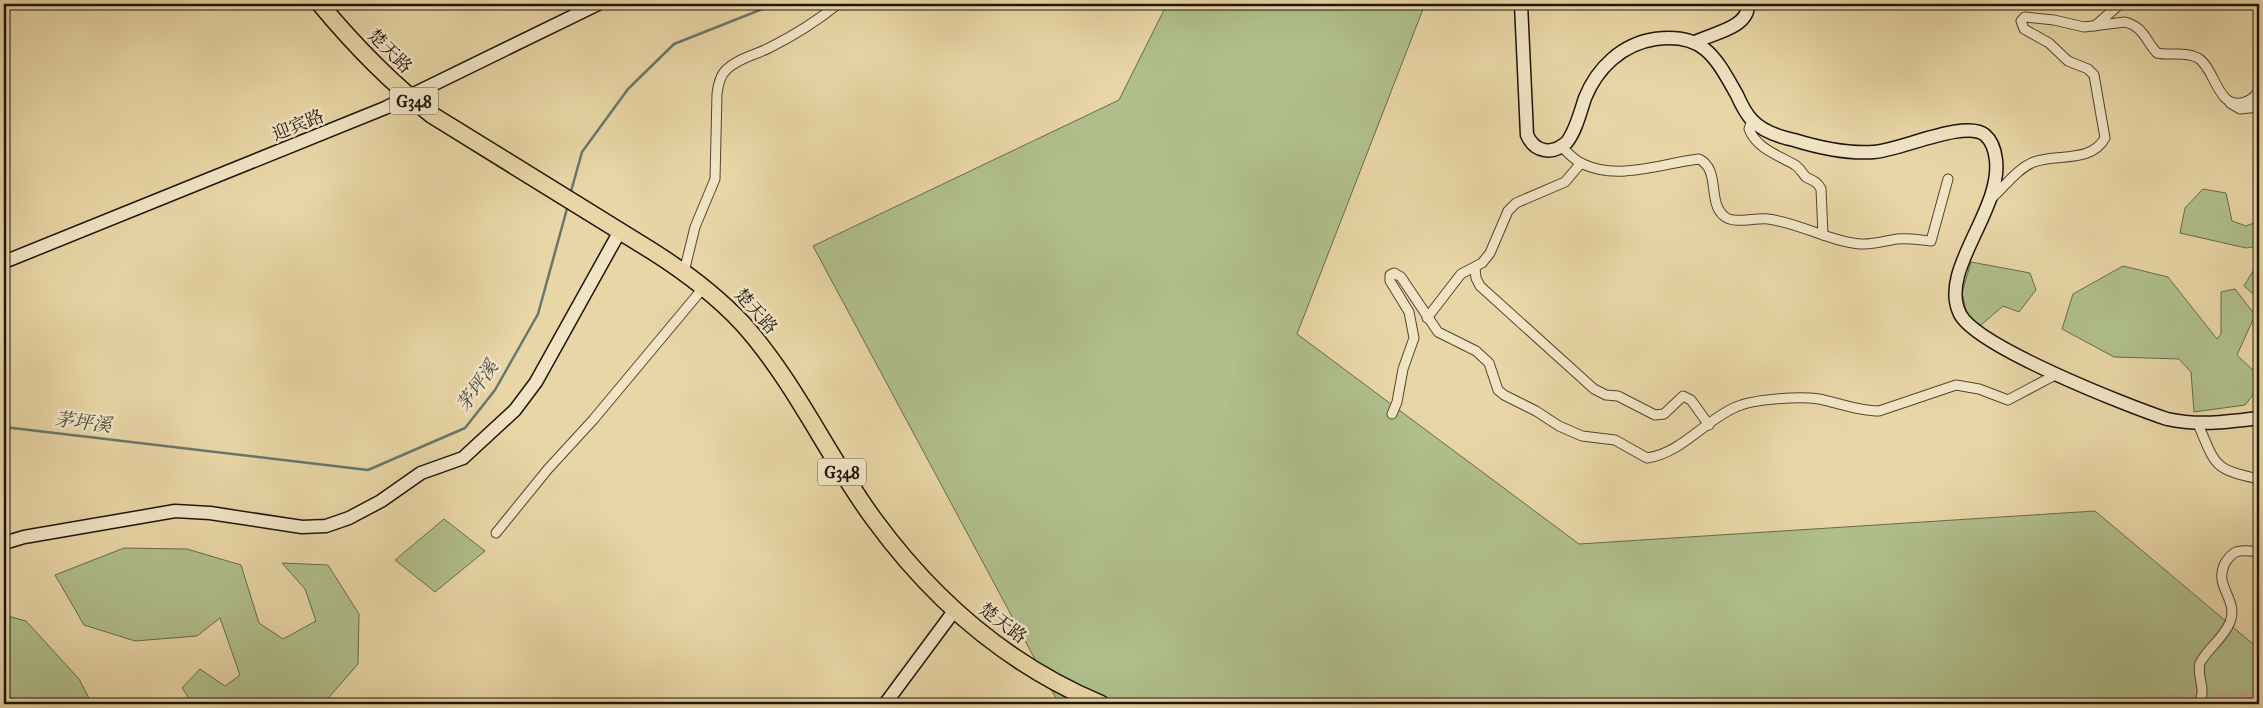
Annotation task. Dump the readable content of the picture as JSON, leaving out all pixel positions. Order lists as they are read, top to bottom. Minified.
{"streets":{"highway":["楚天路","G348"],"street":["迎宾路"]},"crossings":[["楚天路","迎宾路"]],"water":["茅坪溪"]}
